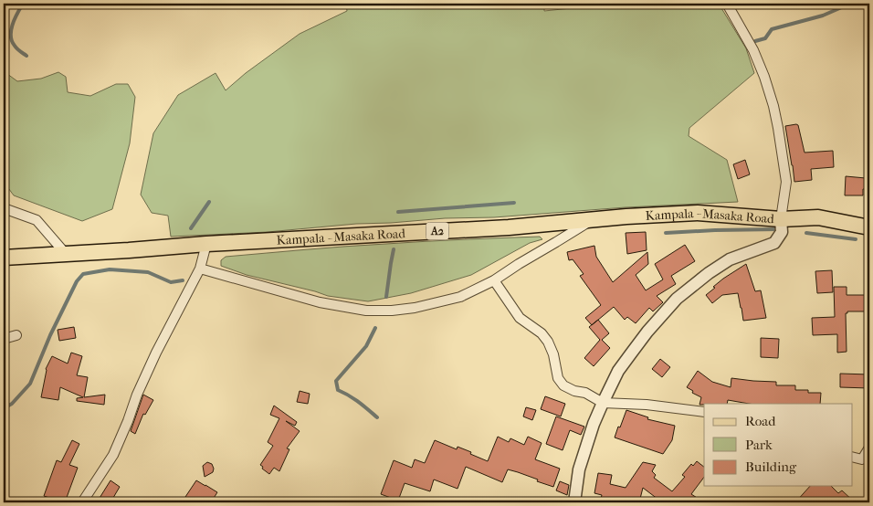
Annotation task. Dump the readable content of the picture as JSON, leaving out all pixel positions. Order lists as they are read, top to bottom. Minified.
{"streets":{"main road":["Kampala - Masaka Road","A2"]},"legend":["Road","Park","Building"]}
